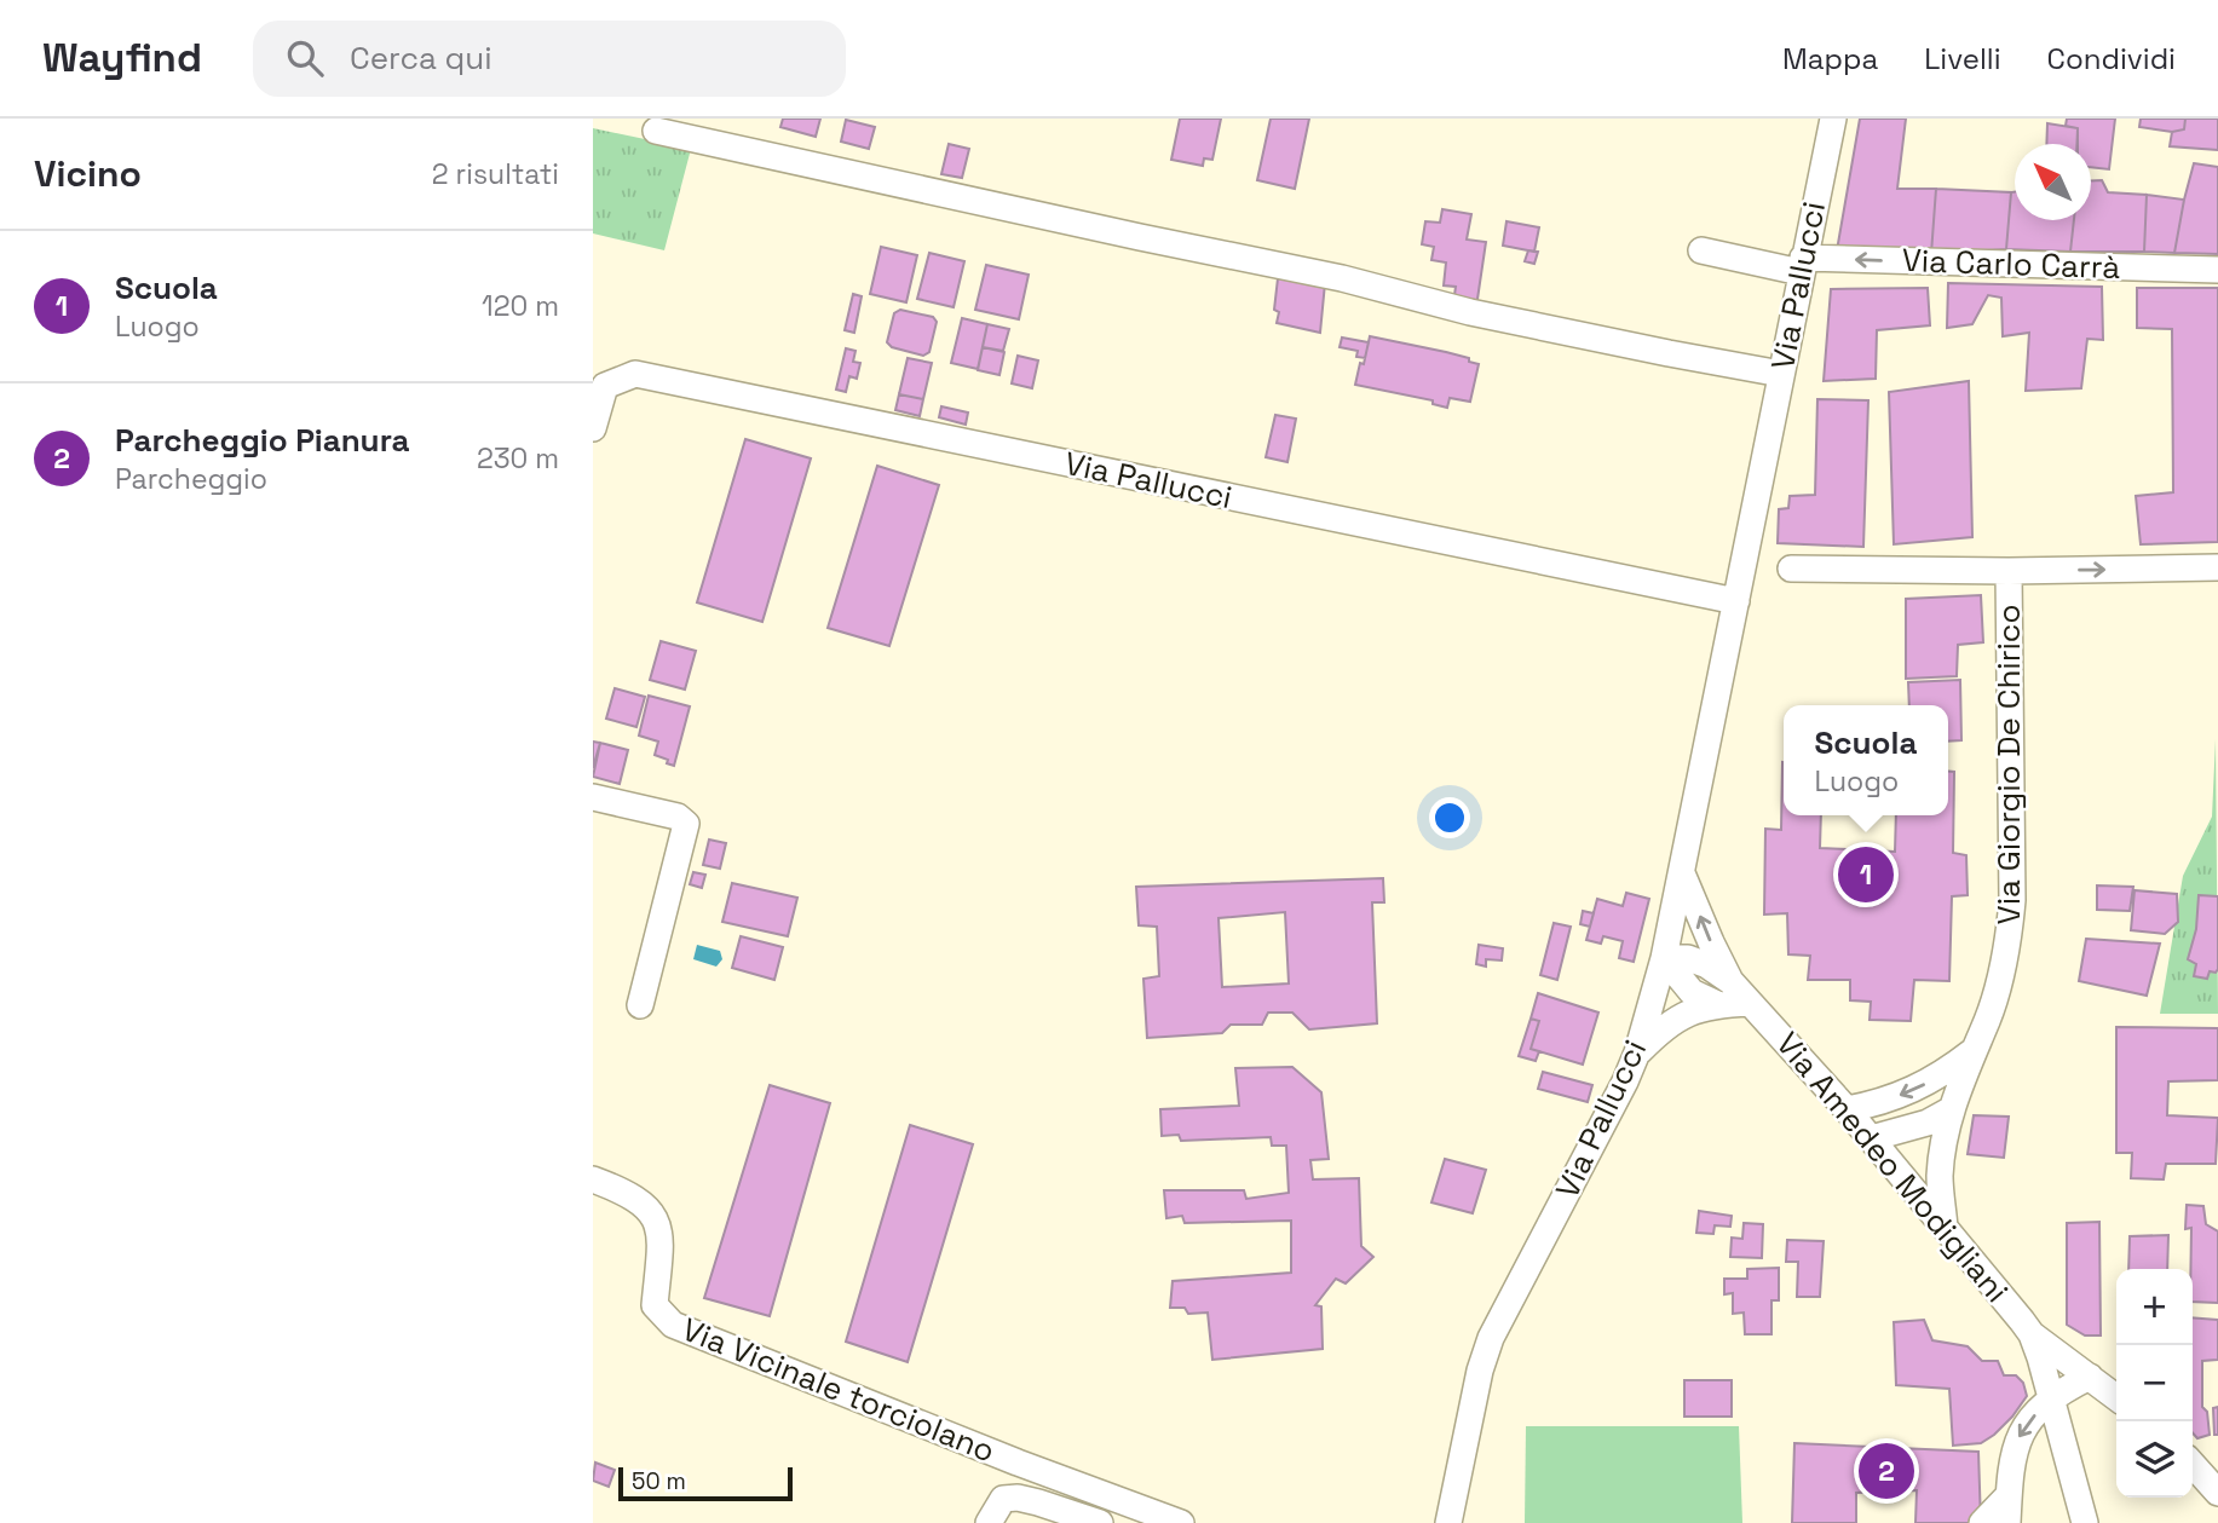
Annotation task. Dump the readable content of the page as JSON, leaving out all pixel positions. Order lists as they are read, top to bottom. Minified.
{"streets":{"street":["Via Carlo Carrà","Via Pallucci","Via Giorgio De Chirico","Via Amedeo Modigliani","Via Vicinale torciolano"]},"crossings":[["Via Carlo Carrà","Via Pallucci"],["Via Pallucci","Via Amedeo Modigliani"],["Via Giorgio De Chirico","Via Amedeo Modigliani"]],"one_way":["Via Carlo Carrà"],"scale_bar":"50 m","north":"top left","page":{"header":"Wayfind","search":"Cerca qui","nav":["Mappa","Livelli","Condividi"],"heading":["Vicino","2 risultati"],"list":[{"mark":"1","name":"Scuola","note":"Luogo","value":"120 m"},{"mark":"2","name":"Parcheggio Pianura","note":"Parcheggio","value":"230 m"}],"popup":["Scuola","Luogo"],"pins":["1","2"],"map_buttons":["+","−"],"scale":"50 m"}}
